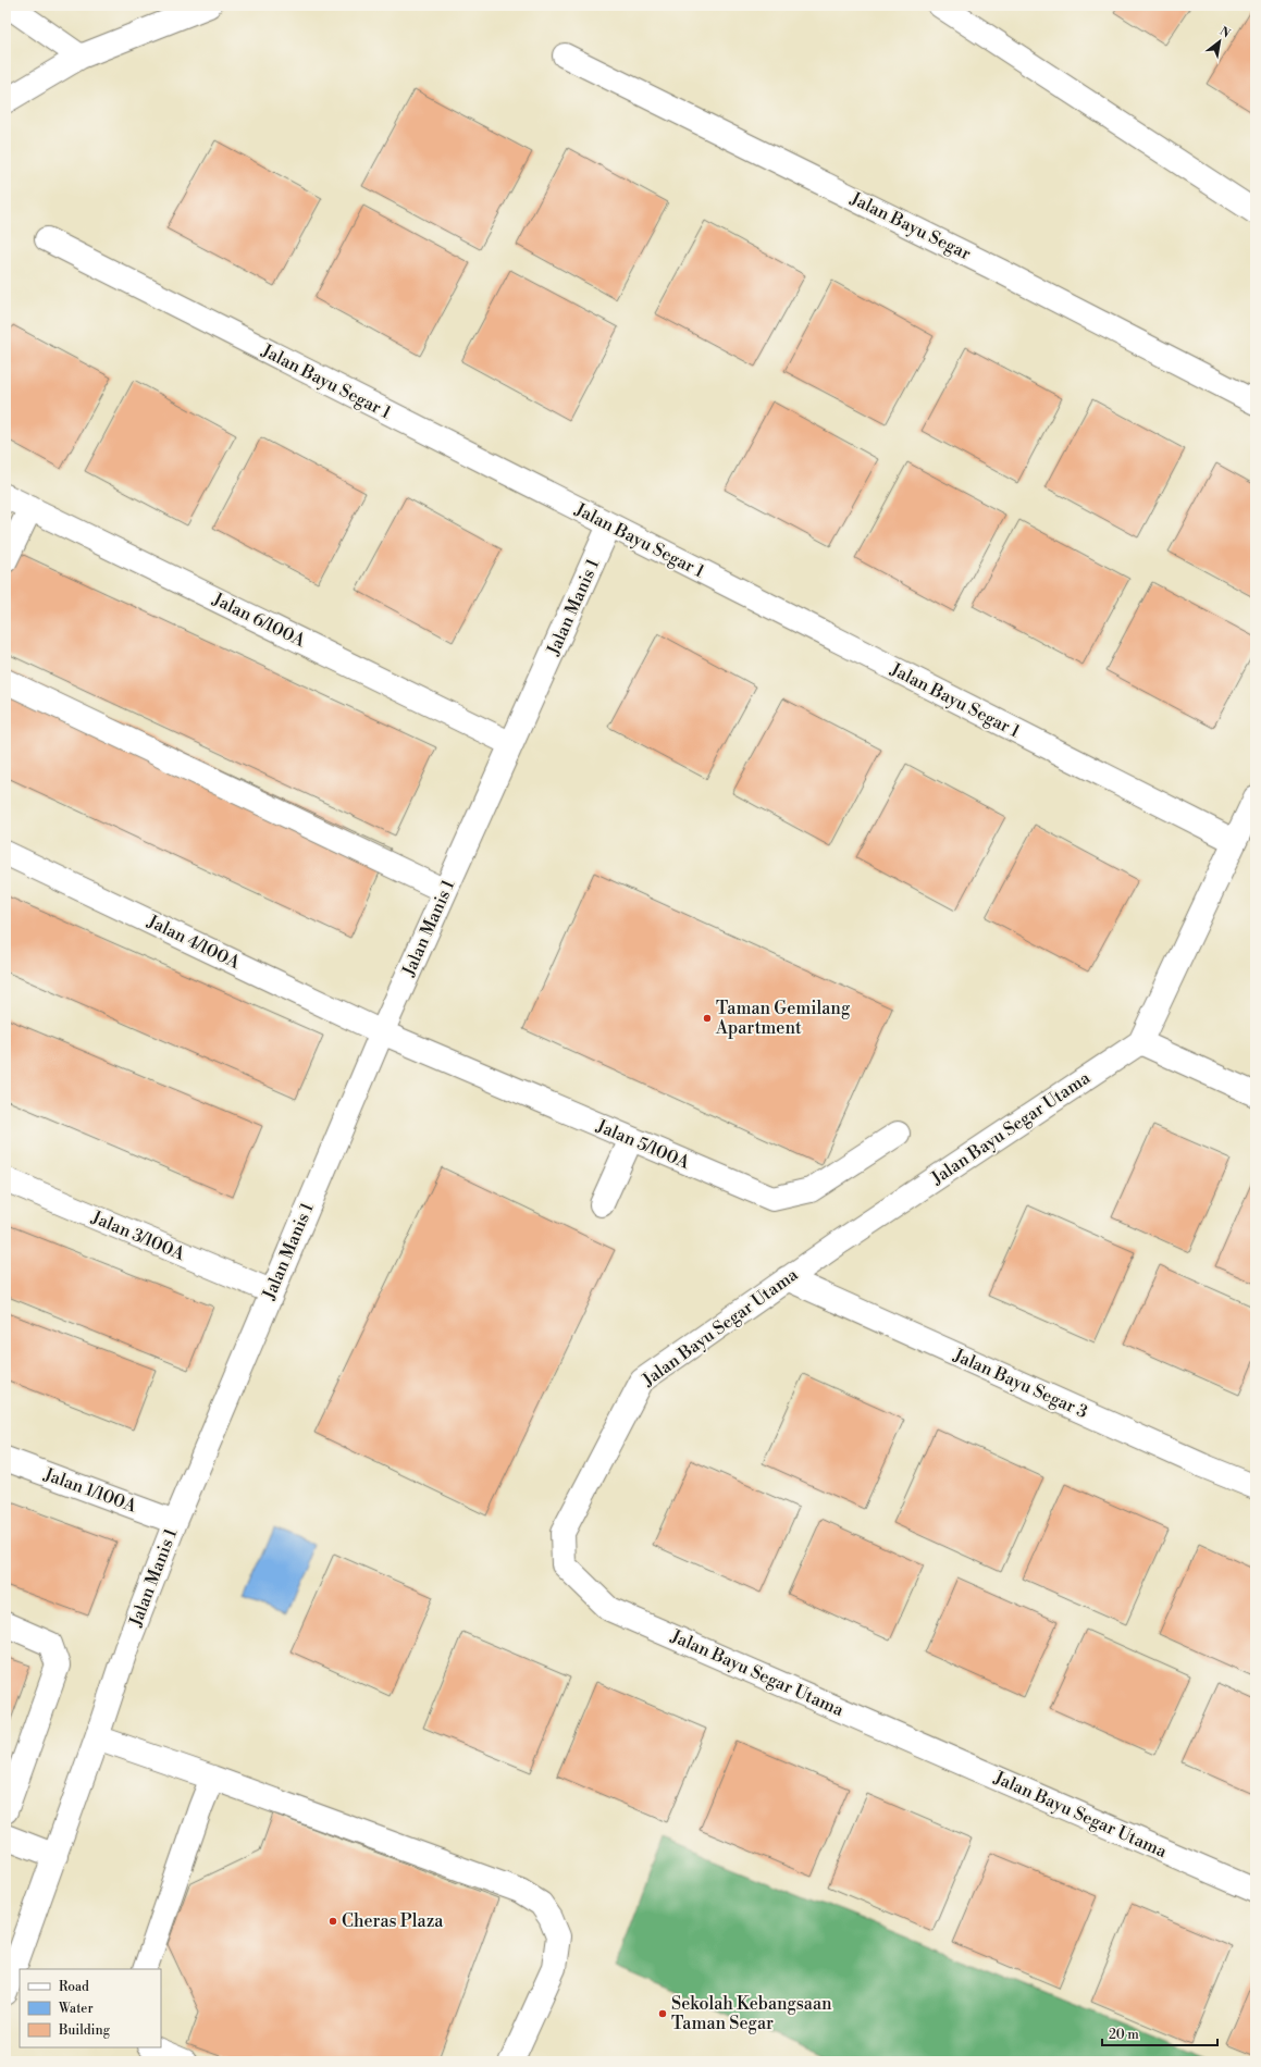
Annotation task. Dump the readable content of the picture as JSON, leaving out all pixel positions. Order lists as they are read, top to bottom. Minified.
{"streets":{"street":["Jalan Bayu Segar","Jalan Bayu Segar 1","Jalan Manis 1","Jalan 6/100A","Jalan 4/100A","Jalan Bayu Segar Utama","Jalan 5/100A","Jalan 3/100A","Jalan Bayu Segar 3","Jalan 1/100A"]},"crossings":[["Jalan Bayu Segar 1","Jalan Manis 1"],["Jalan Manis 1","Jalan 6/100A"],["Jalan Manis 1","Jalan 4/100A"],["Jalan Manis 1","Jalan 5/100A"],["Jalan Manis 1","Jalan 3/100A"],["Jalan Manis 1","Jalan 1/100A"],["Jalan 4/100A","Jalan 5/100A"],["Jalan Bayu Segar Utama","Jalan Bayu Segar 3"]],"places":["Taman Gemilang Apartment","Cheras Plaza","Sekolah Kebangsaan Taman Segar"],"legend":["Road","Water","Building"],"scale_bar":"20 m","north":"top right"}
